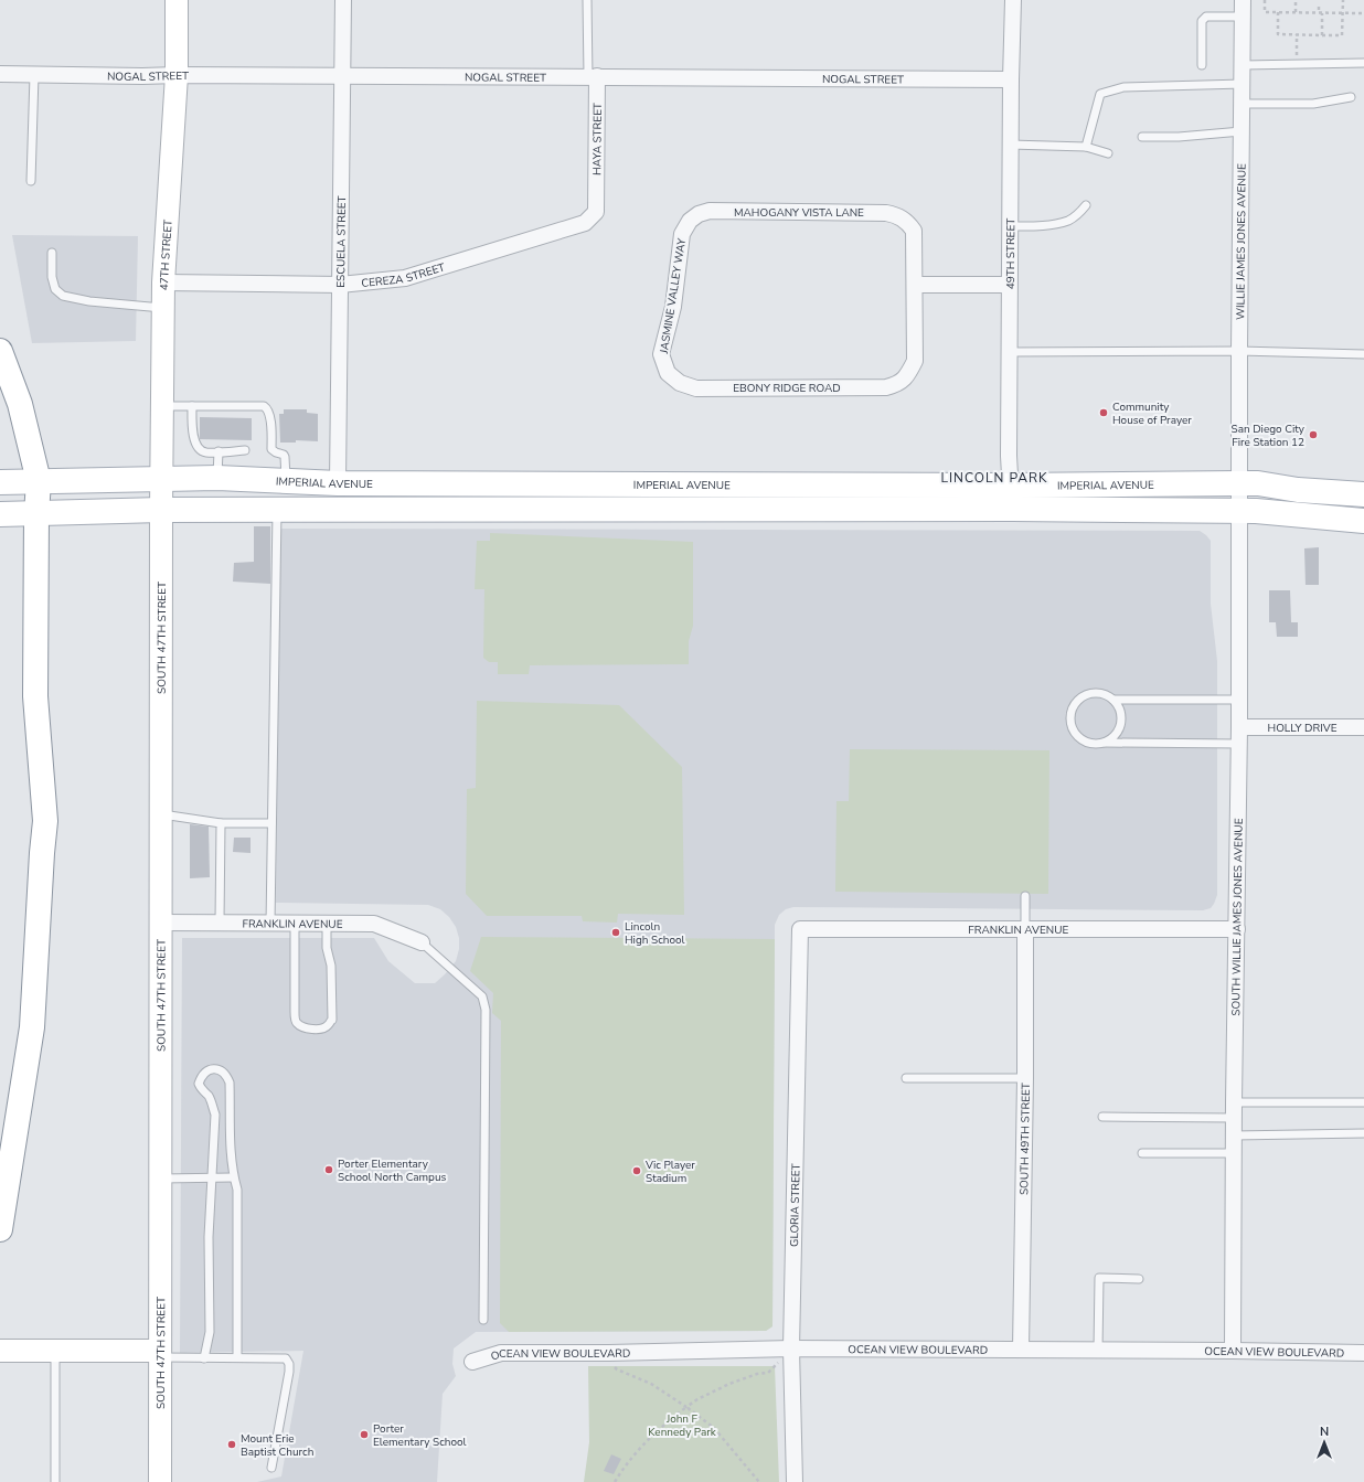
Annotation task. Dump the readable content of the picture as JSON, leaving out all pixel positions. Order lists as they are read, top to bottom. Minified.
{"streets":{"main road":["47TH STREET","IMPERIAL AVENUE","SOUTH 47TH STREET"],"street":["NOGAL STREET","HAYA STREET","MAHOGANY VISTA LANE","ESCUELA STREET","WILLIE JAMES JONES AVENUE","49TH STREET","CEREZA STREET","JASMINE VALLEY WAY","EBONY RIDGE ROAD","HOLLY DRIVE","SOUTH WILLIE JAMES JONES AVENUE","FRANKLIN AVENUE","SOUTH 49TH STREET","GLORIA STREET","OCEAN VIEW BOULEVARD"]},"crossings":[["NOGAL STREET","HAYA STREET"],["NOGAL STREET","ESCUELA STREET"],["NOGAL STREET","49TH STREET"],["NOGAL STREET","47TH STREET"],["HAYA STREET","CEREZA STREET"],["MAHOGANY VISTA LANE","JASMINE VALLEY WAY"],["MAHOGANY VISTA LANE","EBONY RIDGE ROAD"],["ESCUELA STREET","CEREZA STREET"],["ESCUELA STREET","IMPERIAL AVENUE"],["WILLIE JAMES JONES AVENUE","IMPERIAL AVENUE"],["WILLIE JAMES JONES AVENUE","SOUTH WILLIE JAMES JONES AVENUE"],["49TH STREET","IMPERIAL AVENUE"],["47TH STREET","CEREZA STREET"],["47TH STREET","IMPERIAL AVENUE"],["47TH STREET","SOUTH 47TH STREET"],["JASMINE VALLEY WAY","EBONY RIDGE ROAD"],["IMPERIAL AVENUE","SOUTH 47TH STREET"],["IMPERIAL AVENUE","SOUTH WILLIE JAMES JONES AVENUE"],["SOUTH 47TH STREET","FRANKLIN AVENUE"],["HOLLY DRIVE","SOUTH WILLIE JAMES JONES AVENUE"],["SOUTH WILLIE JAMES JONES AVENUE","FRANKLIN AVENUE"],["SOUTH WILLIE JAMES JONES AVENUE","OCEAN VIEW BOULEVARD"],["FRANKLIN AVENUE","SOUTH 49TH STREET"],["FRANKLIN AVENUE","GLORIA STREET"],["SOUTH 49TH STREET","OCEAN VIEW BOULEVARD"],["GLORIA STREET","OCEAN VIEW BOULEVARD"]],"districts":["LINCOLN PARK"],"parks":["John F Kennedy Park"],"places":["Community House of Prayer","San Diego City Fire Station 12","Lincoln High School","Porter Elementary School North Campus","Vic Player Stadium","Porter Elementary School","Mount Erie Baptist Church"],"north":"top"}
